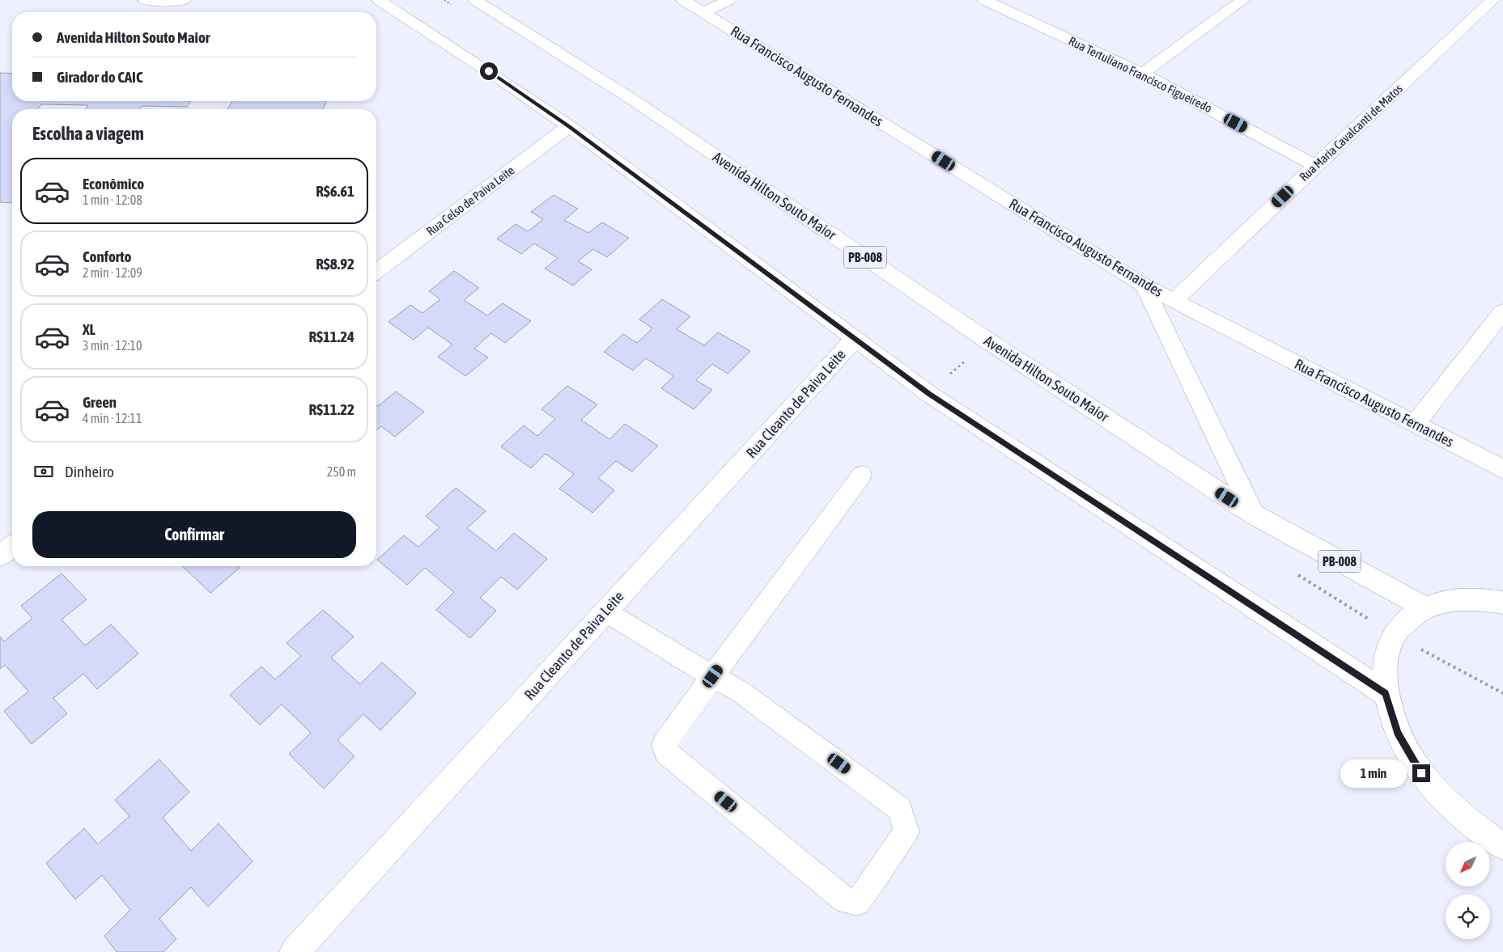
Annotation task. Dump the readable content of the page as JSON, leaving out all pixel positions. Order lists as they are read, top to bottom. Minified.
{"streets":{"street":["Rua Tertuliano Francisco Figueiredo","Rua Francisco Augusto Fernandes","Rua Maria Cavalcanti de Matos","Avenida Hilton Souto Maior","Rua Celso de Paiva Leite","PB-008","Rua Cleanto de Paiva Leite"]},"crossings":[["Rua Tertuliano Francisco Figueiredo","Rua Maria Cavalcanti de Matos"],["Rua Francisco Augusto Fernandes","Rua Maria Cavalcanti de Matos"],["Avenida Hilton Souto Maior","PB-008"]],"north":"bottom left","page":{"banner":["Avenida Hilton Souto Maior","Girador do CAIC"],"heading":"Escolha a viagem","list":[{"name":"Econômico","note":"1 min · 12:08","value":"R$6.61"},{"name":"Conforto","note":"2 min · 12:09","value":"R$8.92"},{"name":"XL","note":"3 min · 12:10","value":"R$11.24"},{"name":"Green","note":"4 min · 12:11","value":"R$11.22"}],"pay":["Dinheiro","250 m"],"buttons":"Confirmar","bubble":"1 min"}}
